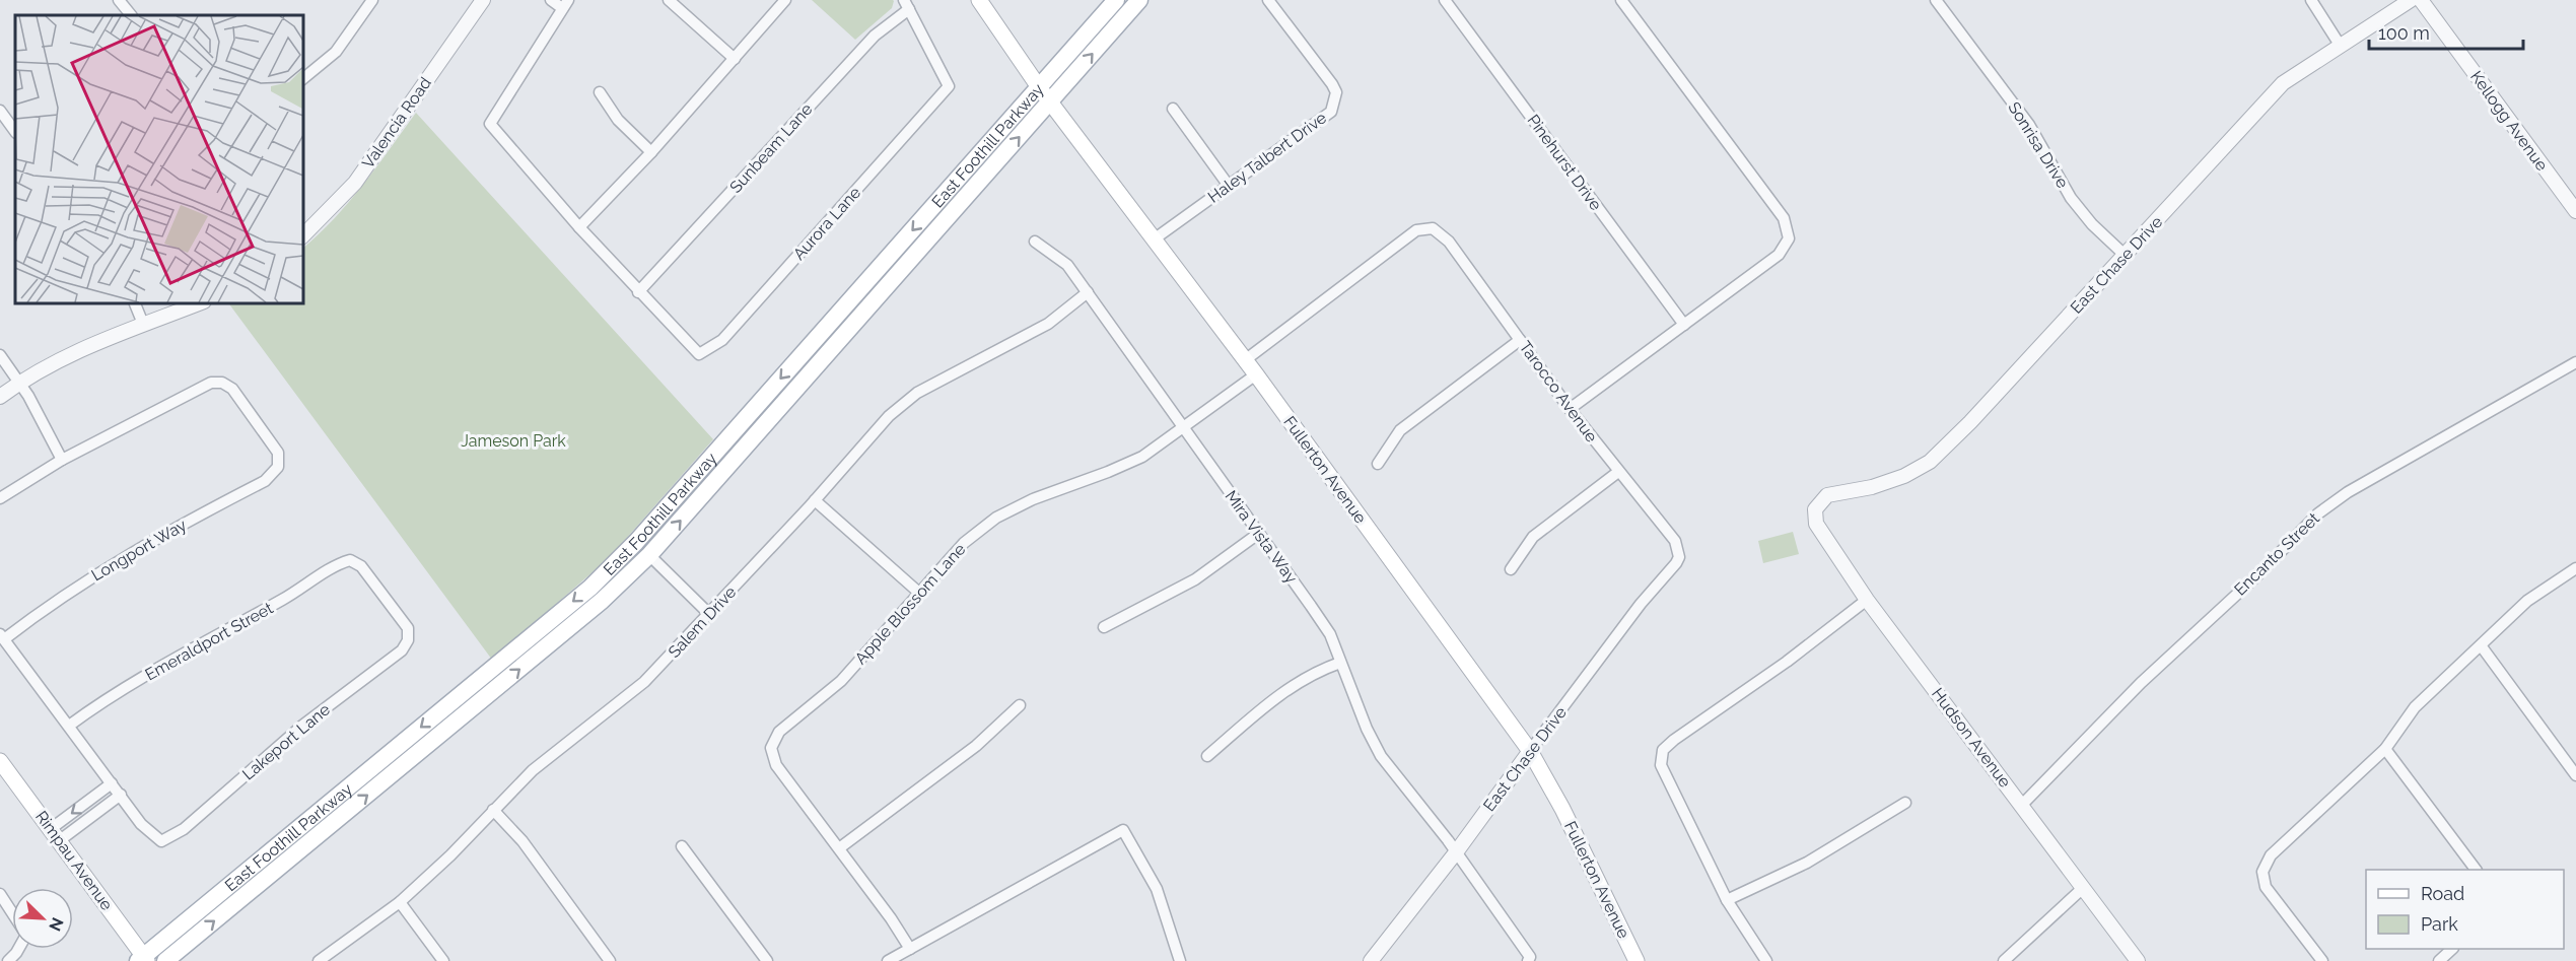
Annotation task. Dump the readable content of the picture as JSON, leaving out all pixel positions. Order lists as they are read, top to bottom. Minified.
{"streets":{"main road":["East Foothill Parkway","Fullerton Avenue","Rimpau Avenue"],"street":["Kellogg Avenue","Valencia Road","Sonrisa Drive","Sunbeam Lane","Haley Talbert Drive","Pinehurst Drive","Aurora Lane","East Chase Drive","Tarocco Avenue","Mira Vista Way","Longport Way","Encanto Street","Apple Blossom Lane","Salem Drive","Emeraldport Street","Hudson Avenue","Lakeport Lane"]},"crossings":[["Sonrisa Drive","East Chase Drive"],["East Foothill Parkway","Fullerton Avenue"],["East Foothill Parkway","Rimpau Avenue"],["Sunbeam Lane","Aurora Lane"],["Haley Talbert Drive","Fullerton Avenue"],["East Chase Drive","Tarocco Avenue"],["East Chase Drive","Fullerton Avenue"],["East Chase Drive","Mira Vista Way"],["East Chase Drive","Hudson Avenue"],["Tarocco Avenue","Fullerton Avenue"],["Fullerton Avenue","Apple Blossom Lane"],["Mira Vista Way","Apple Blossom Lane"],["Mira Vista Way","Salem Drive"],["Encanto Street","Hudson Avenue"],["Emeraldport Street","Lakeport Lane"]],"parks":["Jameson Park"],"legend":["Road","Park"],"scale_bar":"100 m","north":"bottom right"}
